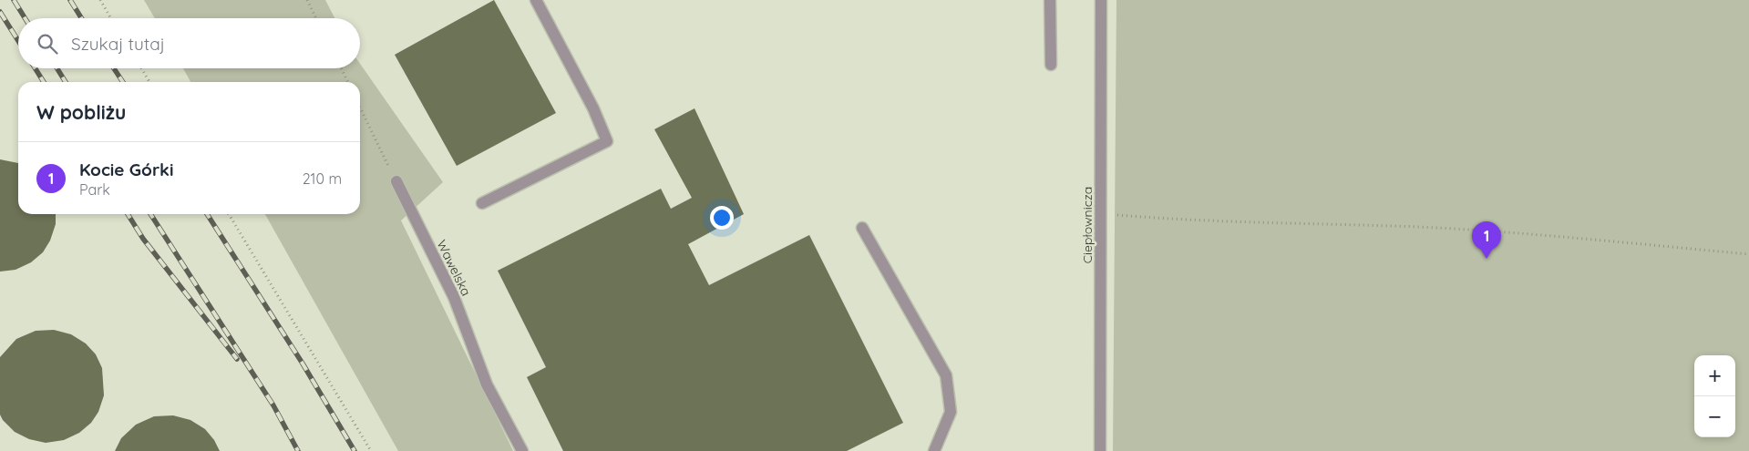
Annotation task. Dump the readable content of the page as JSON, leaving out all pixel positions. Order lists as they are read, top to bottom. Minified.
{"streets":{"lane":["Ciepłownicza","Wawelska"]},"page":{"search":"Szukaj tutaj","heading":"W pobliżu","list":[{"mark":"1","name":"Kocie Górki","note":"Park","value":"210 m"}],"pins":"1","map_buttons":["+","−"]}}
